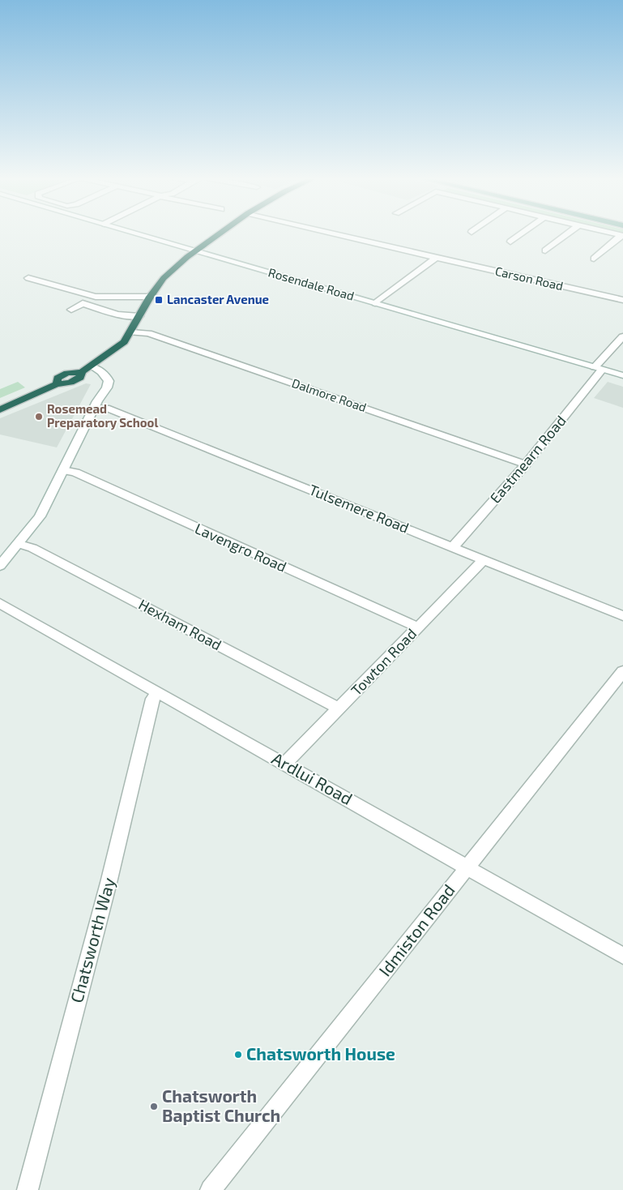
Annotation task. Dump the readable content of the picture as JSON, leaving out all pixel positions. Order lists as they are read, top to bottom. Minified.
{"streets":{"street":["Carson Road","Rosendale Road","Dalmore Road","Eastmearn Road","Tulsemere Road","Lavengro Road","Hexham Road","Towton Road","Ardlui Road","Idmiston Road","Chatsworth Way"]},"crossings":[["Rosendale Road","Eastmearn Road"],["Dalmore Road","Eastmearn Road"],["Eastmearn Road","Tulsemere Road"],["Tulsemere Road","Towton Road"],["Lavengro Road","Towton Road"],["Hexham Road","Towton Road"],["Towton Road","Ardlui Road"],["Ardlui Road","Idmiston Road"],["Ardlui Road","Chatsworth Way"]],"places":{"transit":["Lancaster Avenue"],"other":["Rosemead Preparatory School","Chatsworth House","Chatsworth Baptist Church"]}}
